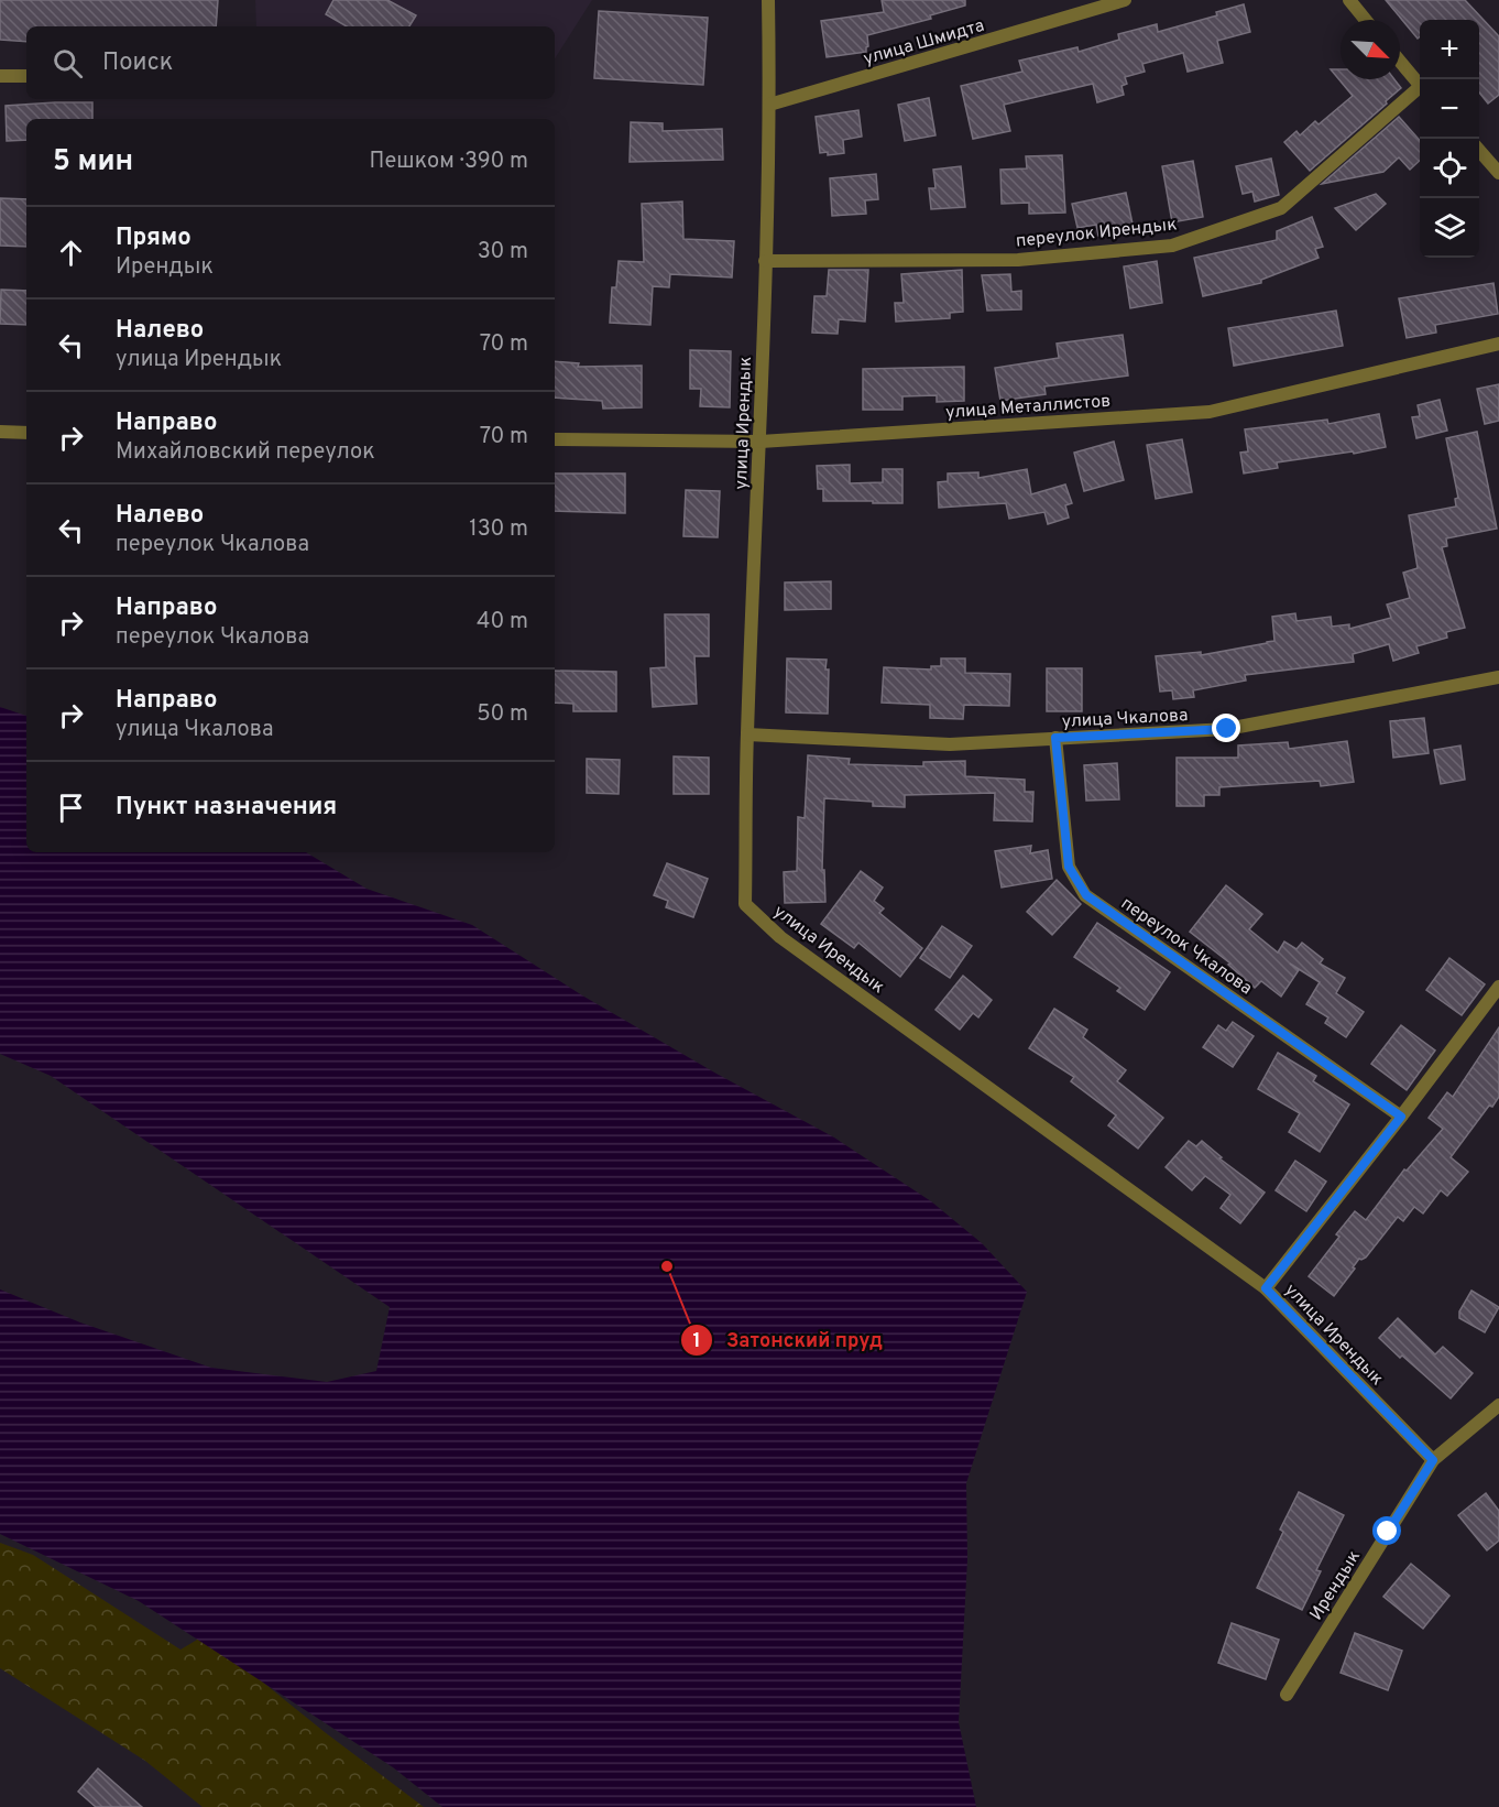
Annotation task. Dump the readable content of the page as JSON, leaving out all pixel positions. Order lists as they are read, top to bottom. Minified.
{"streets":{"street":["улица Шмидта","переулок Ирендык","улица Металлистов","улица Ирендык","улица Чкалова","переулок Чкалова","Ирендык"]},"crossings":[["улица Шмидта","улица Ирендык"],["переулок Ирендык","улица Ирендык"],["улица Металлистов","улица Ирендык"],["улица Ирендык","улица Чкалова"],["улица Ирендык","Ирендык"],["улица Чкалова","переулок Чкалова"]],"places":["Затонский пруд"],"north":"bottom right","page":{"map_buttons":["+","−"],"search":"Поиск","heading":["5 мин","Пешком · 390 m"],"list":[["Прямо","Ирендык","30 m"],["Налево","улица Ирендык","70 m"],["Направо","Михайловский переулок","70 m"],["Налево","переулок Чкалова","130 m"],["Направо","переулок Чкалова","40 m"],["Направо","улица Чкалова","50 m"],"Пункт назначения"]}}
